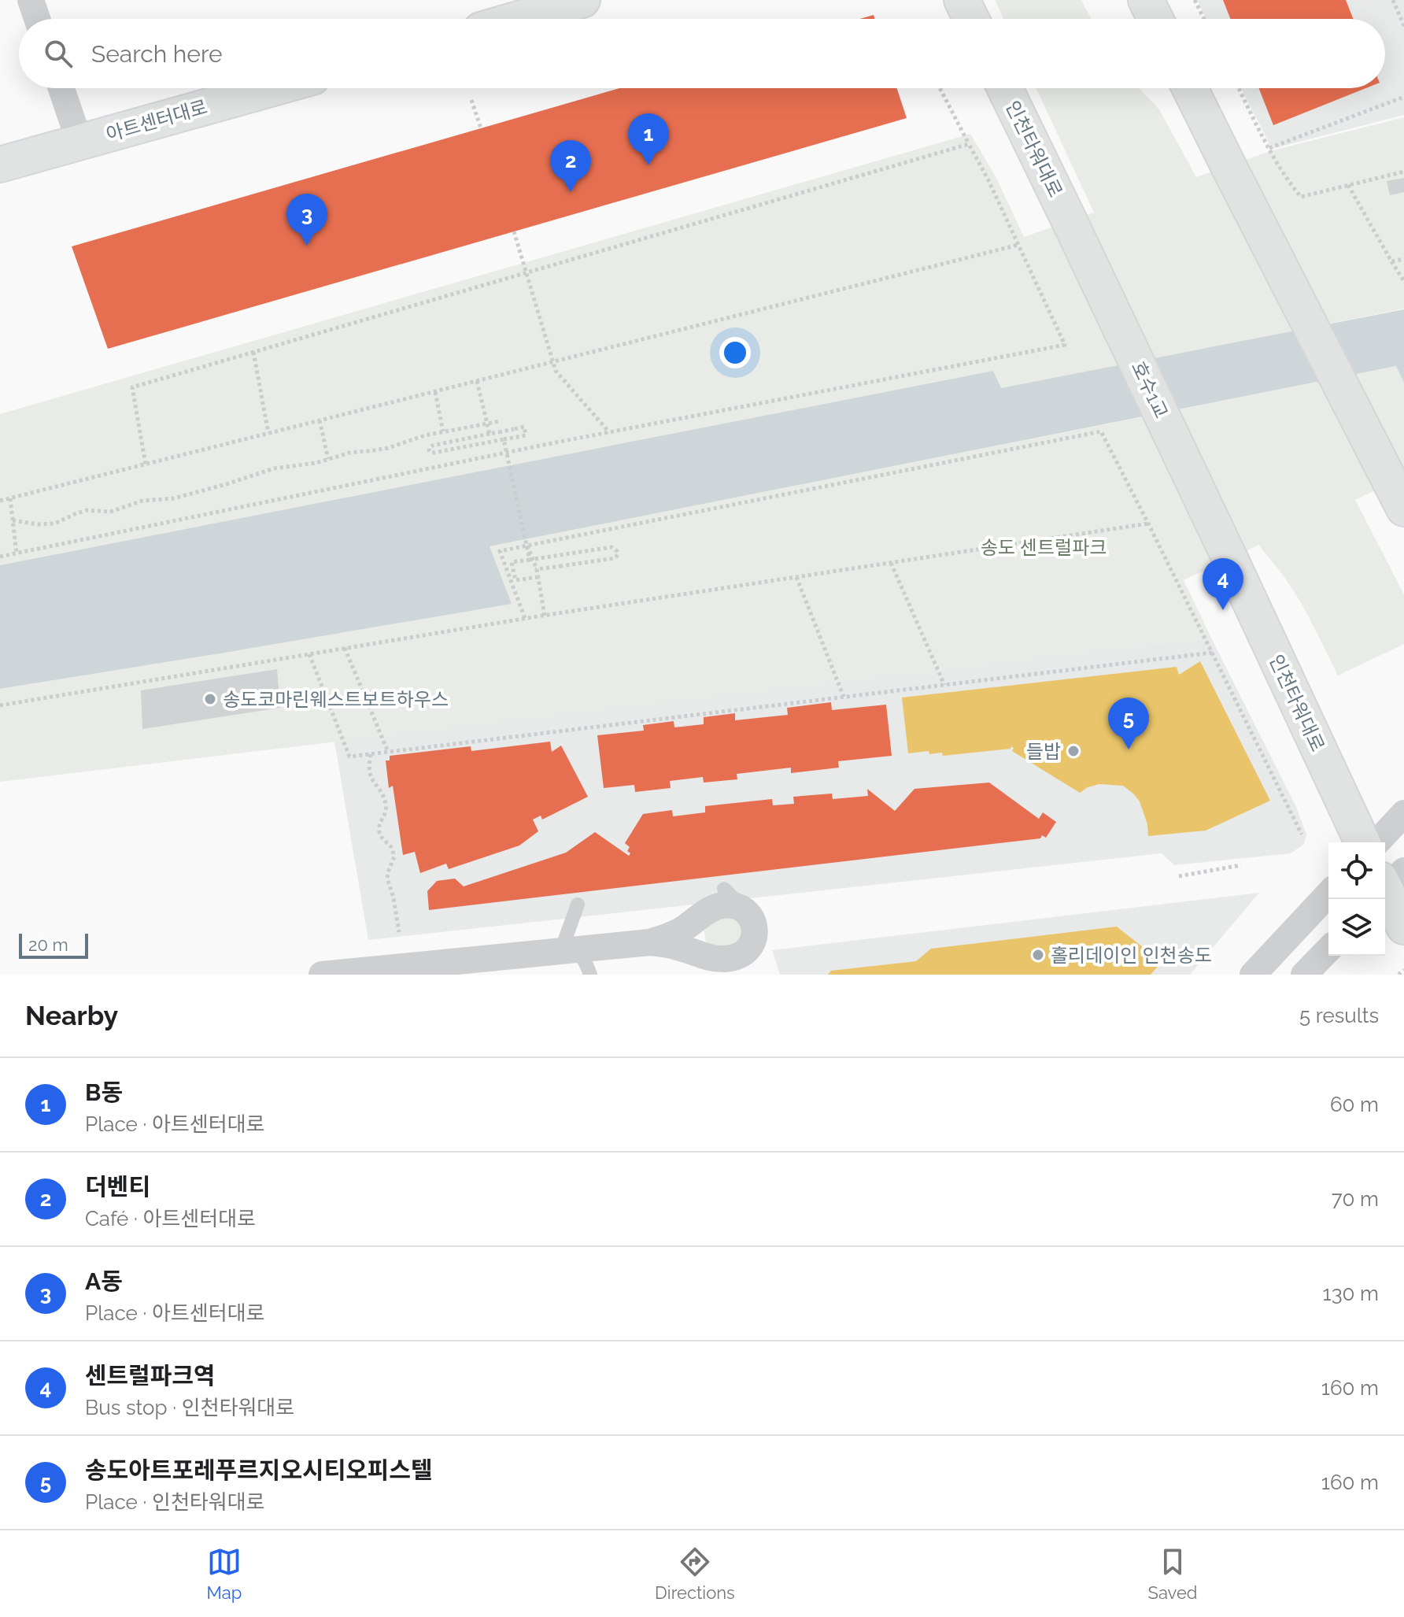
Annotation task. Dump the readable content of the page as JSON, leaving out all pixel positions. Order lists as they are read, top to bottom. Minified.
{"streets":{"main road":["아트센터대로","인천타워대로","호수1교"]},"crossings":[["인천타워대로","호수1교"]],"parks":["송도 센트럴파크"],"places":["송도코마린웨스트보트하우스","들밥","홀리데이인 인천송도"],"scale_bar":"20 m","page":{"search":"Search here","pins":["1","2","3","4","5"],"scale":"20 m","heading":["Nearby","5 results"],"list":[{"mark":"1","name":"B동","note":"Place · 아트센터대로","value":"60 m"},{"mark":"2","name":"더벤티","note":"Café · 아트센터대로","value":"70 m"},{"mark":"3","name":"A동","note":"Place · 아트센터대로","value":"130 m"},{"mark":"4","name":"센트럴파크역","note":"Bus stop · 인천타워대로","value":"160 m"},{"mark":"5","name":"송도아트포레푸르지오시티오피스텔","note":"Place · 인천타워대로","value":"160 m"}],"nav":["Map","Directions","Saved"]}}
